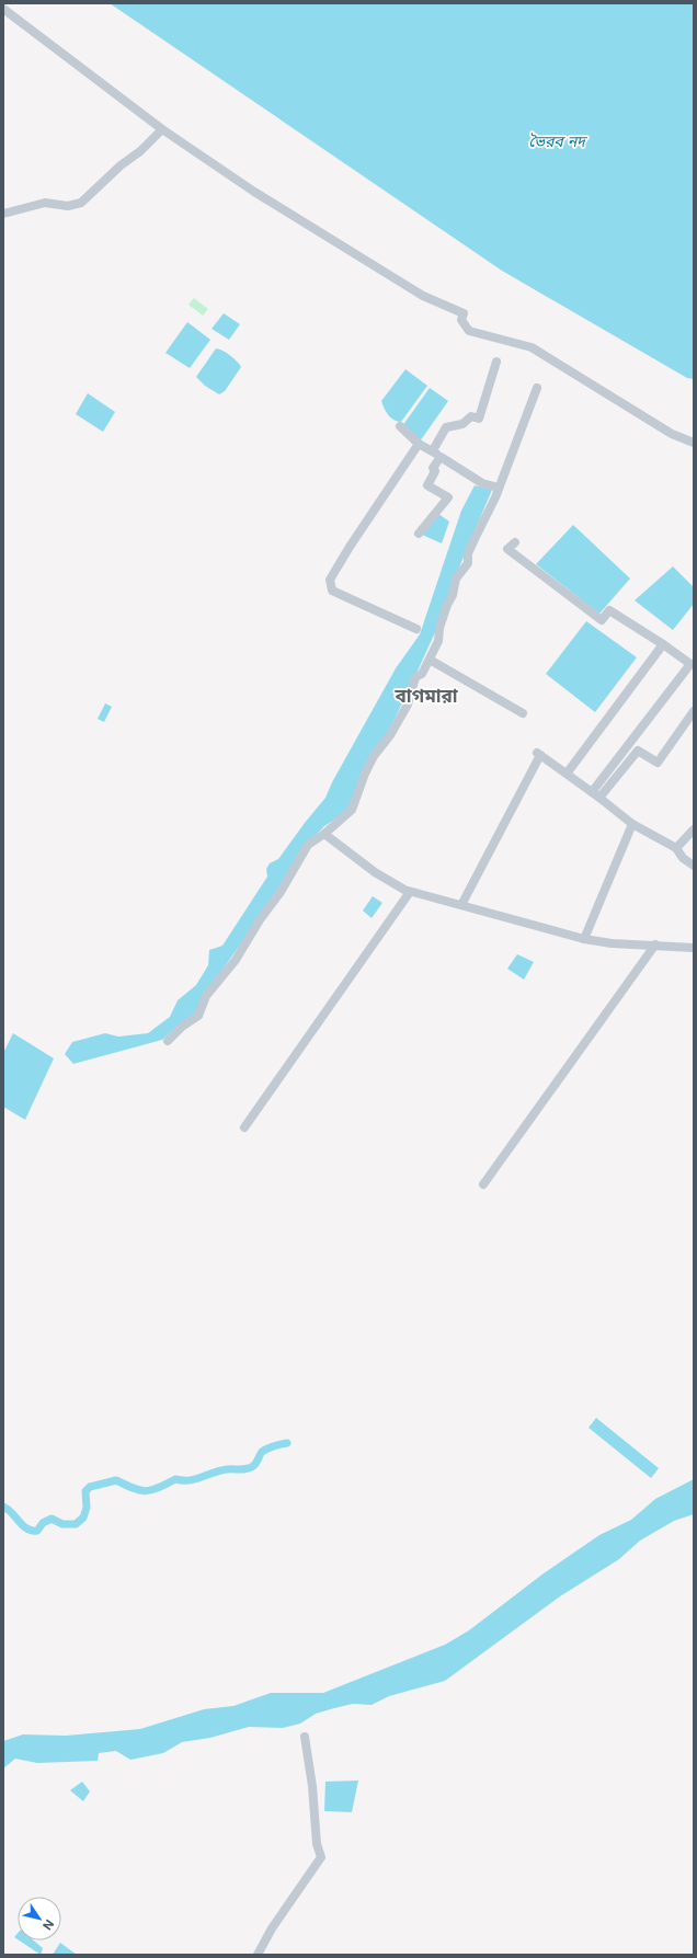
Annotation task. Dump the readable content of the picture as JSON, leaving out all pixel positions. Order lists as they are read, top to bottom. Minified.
{"districts":["বাগমারা"],"water":["ভৈরব নদ"],"north":"bottom right"}
